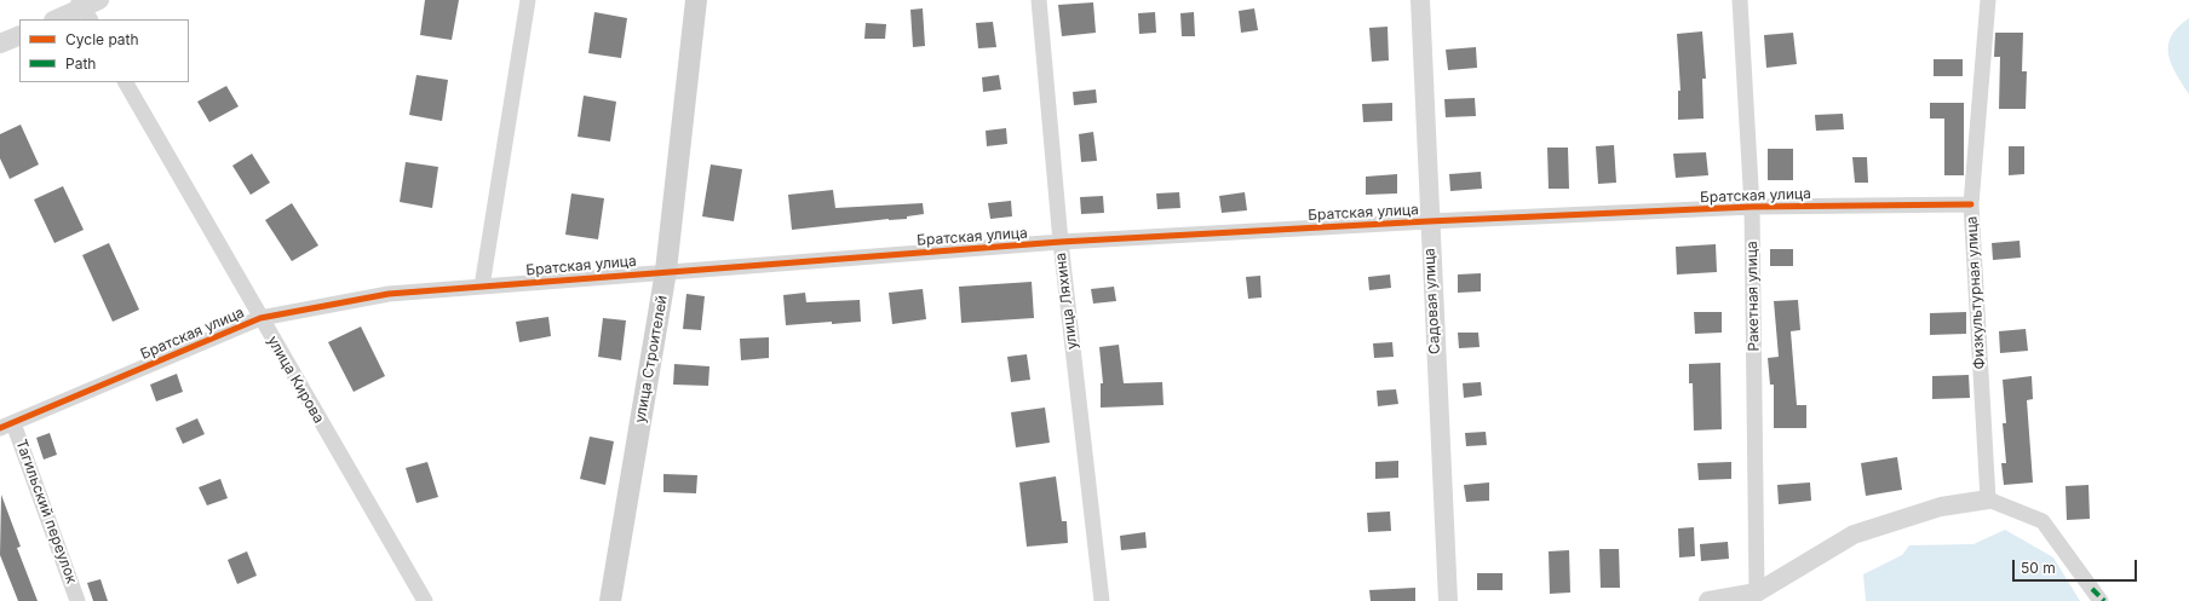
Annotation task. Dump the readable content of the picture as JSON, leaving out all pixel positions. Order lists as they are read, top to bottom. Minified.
{"streets":{"main road":["улица Строителей"],"street":["Братская улица","Физкультурная улица","Ракетная улица","улица Ляхина","Садовая улица","улица Кирова","Тагильский переулок"]},"crossings":[["Братская улица","Физкультурная улица"],["Братская улица","Ракетная улица"],["Братская улица","улица Ляхина"],["Братская улица","Садовая улица"],["Братская улица","улица Строителей"],["Братская улица","улица Кирова"],["Братская улица","Тагильский переулок"]],"legend":["Cycle path","Path"],"scale_bar":"50 m"}
